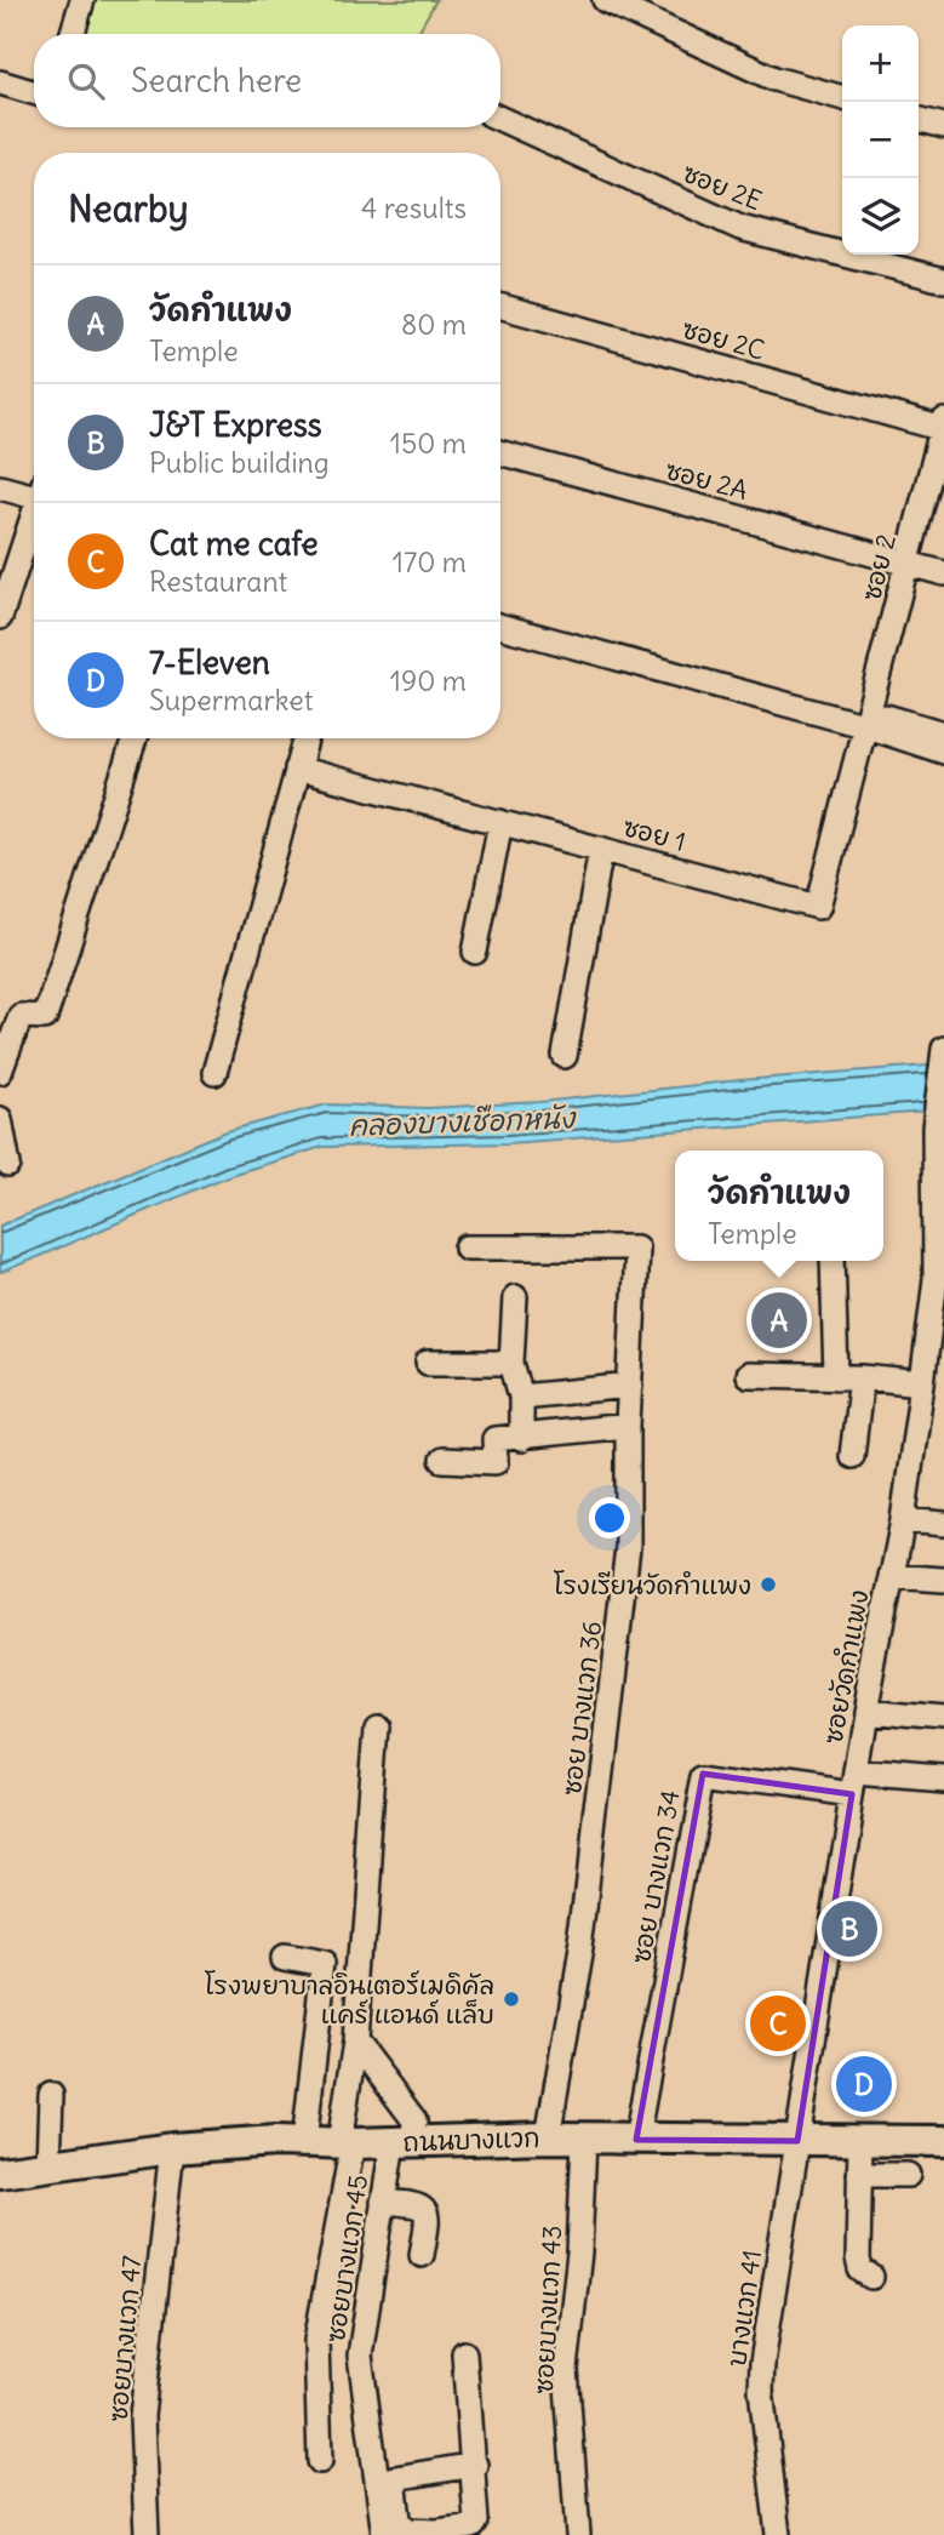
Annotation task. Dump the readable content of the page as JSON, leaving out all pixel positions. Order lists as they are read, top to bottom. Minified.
{"streets":{"main road":["ถนนบางแวก"],"street":["ซอย 2E","ซอย 2C","ซอย 2A","ซอย 2","ซอย 1","ซอยวัดกำแพง","ซอย บางแวก 36","ซอย บางแวก 34","ซอยบางแวก 45","บางแวก 41","ซอยบางแวก 43","ซอยบางแวก 47"]},"crossings":[["ซอย 2C","ซอย 2"],["ซอย 2A","ซอย 2"],["ซอย 2","ซอย 1"],["ซอยวัดกำแพง","ซอย บางแวก 34"],["ซอยวัดกำแพง","ถนนบางแวก"],["ซอยวัดกำแพง","บางแวก 41"],["ซอย บางแวก 36","ถนนบางแวก"],["ซอย บางแวก 34","ถนนบางแวก"],["ถนนบางแวก","ซอยบางแวก 45"],["ถนนบางแวก","บางแวก 41"],["ถนนบางแวก","ซอยบางแวก 43"],["ถนนบางแวก","ซอยบางแวก 47"]],"water":["คลองบางเชือกหนัง"],"places":["โรงเรียนวัดกำแพง","โรงพยาบาลอินเตอร์เมดิคัล แคร์ แอนด์ แล็บ"],"page":{"map_buttons":["+","−"],"search":"Search here","heading":["Nearby","4 results"],"list":[{"mark":"A","name":"วัดกำแพง","note":"Temple","value":"80 m"},{"mark":"B","name":"J&T Express","note":"Public building","value":"150 m"},{"mark":"C","name":"Cat me cafe","note":"Restaurant","value":"170 m"},{"mark":"D","name":"7-Eleven","note":"Supermarket","value":"190 m"}],"popup":["วัดกำแพง","Temple"],"pins":["A","B","C","D"]}}
